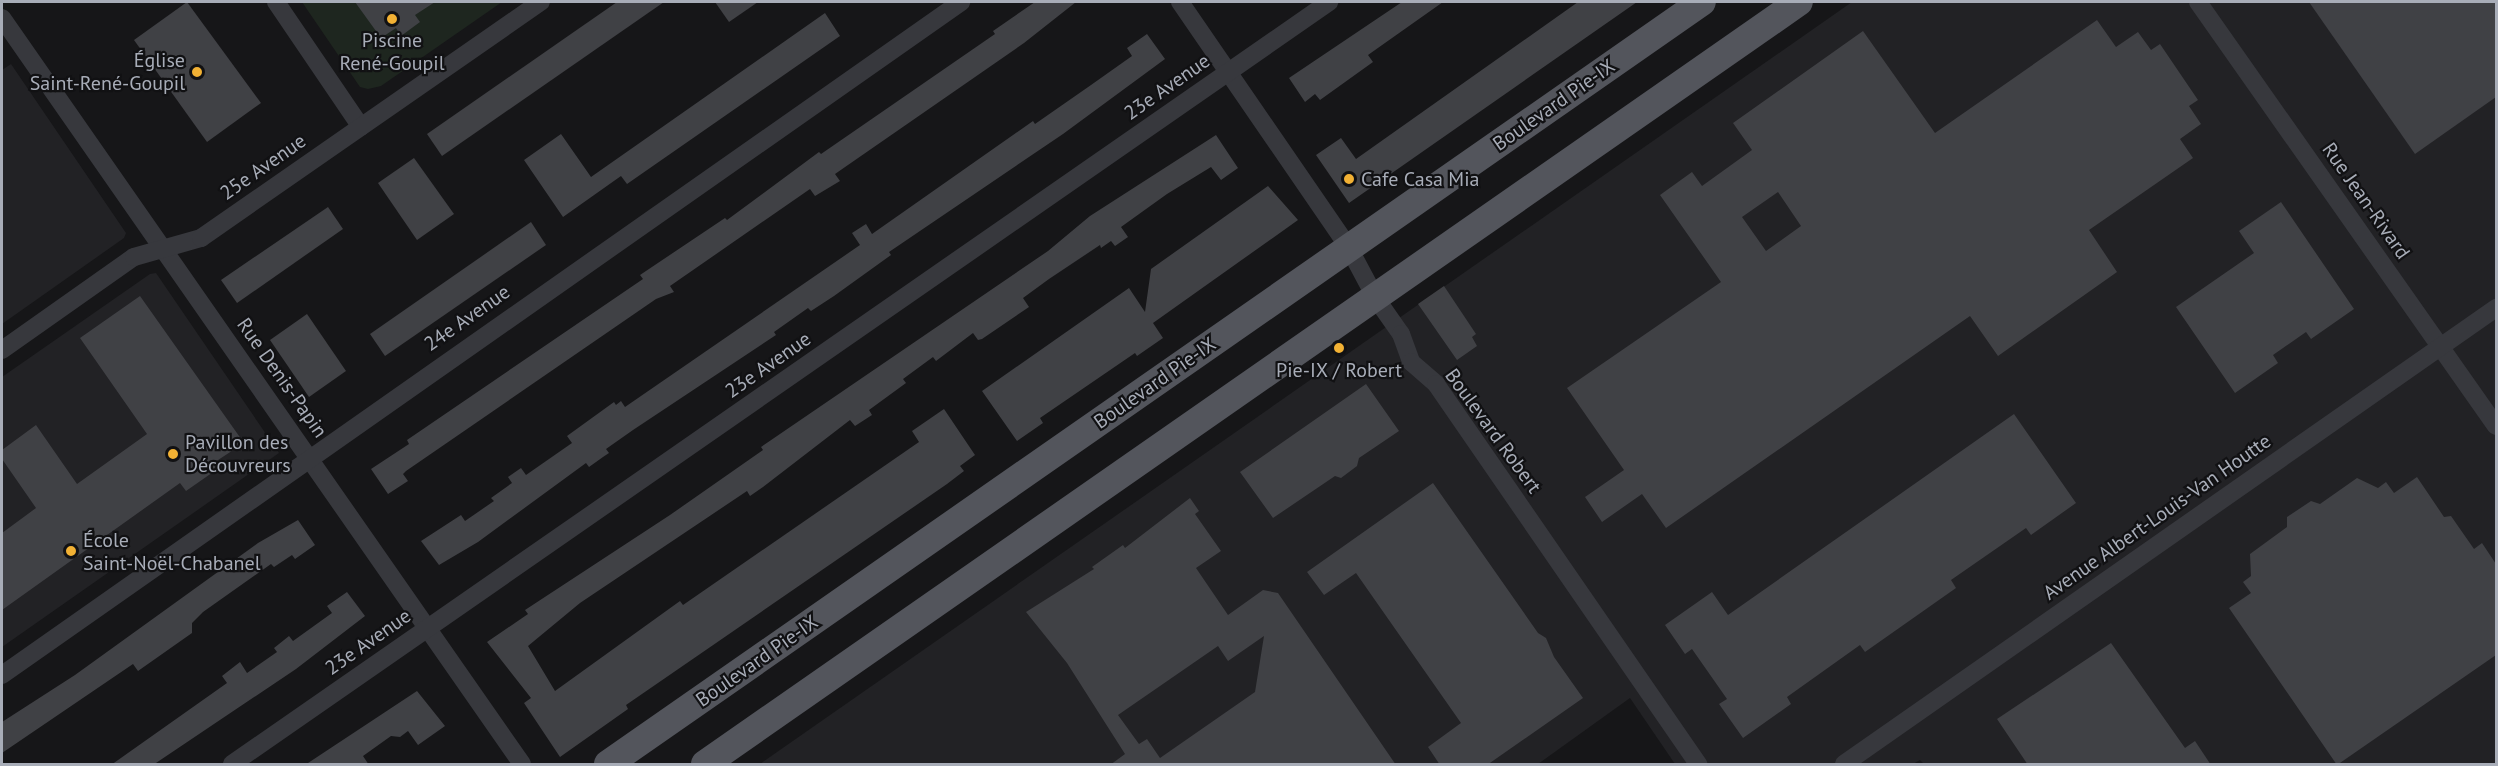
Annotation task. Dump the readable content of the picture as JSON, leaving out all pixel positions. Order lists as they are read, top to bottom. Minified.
{"streets":{"main road":["Boulevard Pie-IX"],"street":["23e Avenue","25e Avenue","Rue Jean-Rivard","24e Avenue","Rue Denis-Papin","Boulevard Robert","Avenue Albert-Louis-Van Houtte"]},"crossings":[["23e Avenue","Rue Denis-Papin"],["23e Avenue","Boulevard Robert"],["Boulevard Pie-IX","Boulevard Robert"],["25e Avenue","Rue Denis-Papin"],["Rue Jean-Rivard","Avenue Albert-Louis-Van Houtte"],["24e Avenue","Rue Denis-Papin"]],"places":["Piscine René-Goupil","Église Saint-René-Goupil","Cafe Casa Mia","Pie-IX / Robert","Pavillon des Découvreurs","École Saint-Noël-Chabanel"]}
